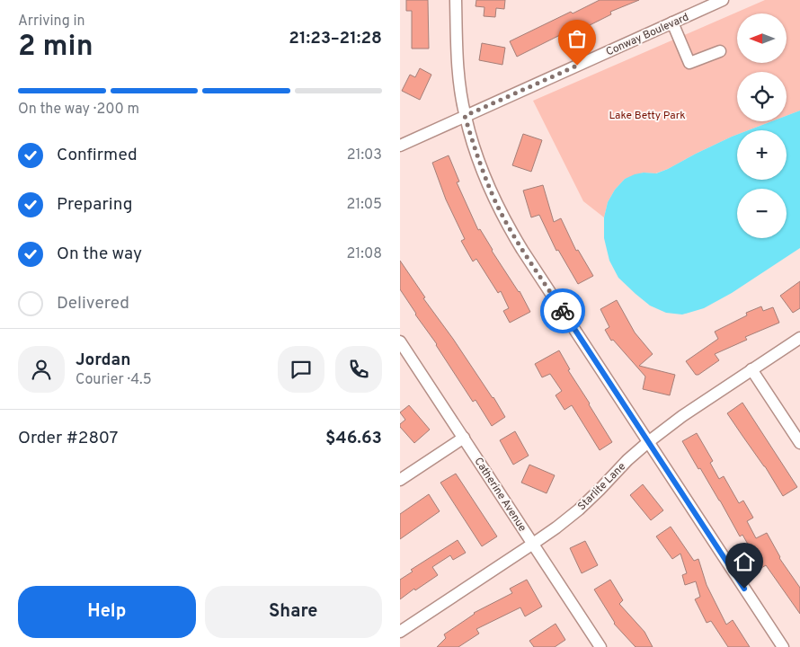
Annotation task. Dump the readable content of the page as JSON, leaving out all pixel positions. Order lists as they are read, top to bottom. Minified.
{"streets":{"street":["Conway Boulevard","Starlite Lane","Catherine Avenue"]},"crossings":[["Starlite Lane","Catherine Avenue"]],"parks":["Lake Betty Park"],"north":"left","page":{"heading":["2 min","Arriving in","21:23–21:28"],"panel":["Jordan","Courier · 4.5","Order #2807","$46.63"],"map_buttons":["+","−"],"bar":"On the way · 200 m","list":[["Confirmed","21:03"],["Preparing","21:05"],["On the way","21:08"],"Delivered"],"buttons":["Help","Share"]}}
